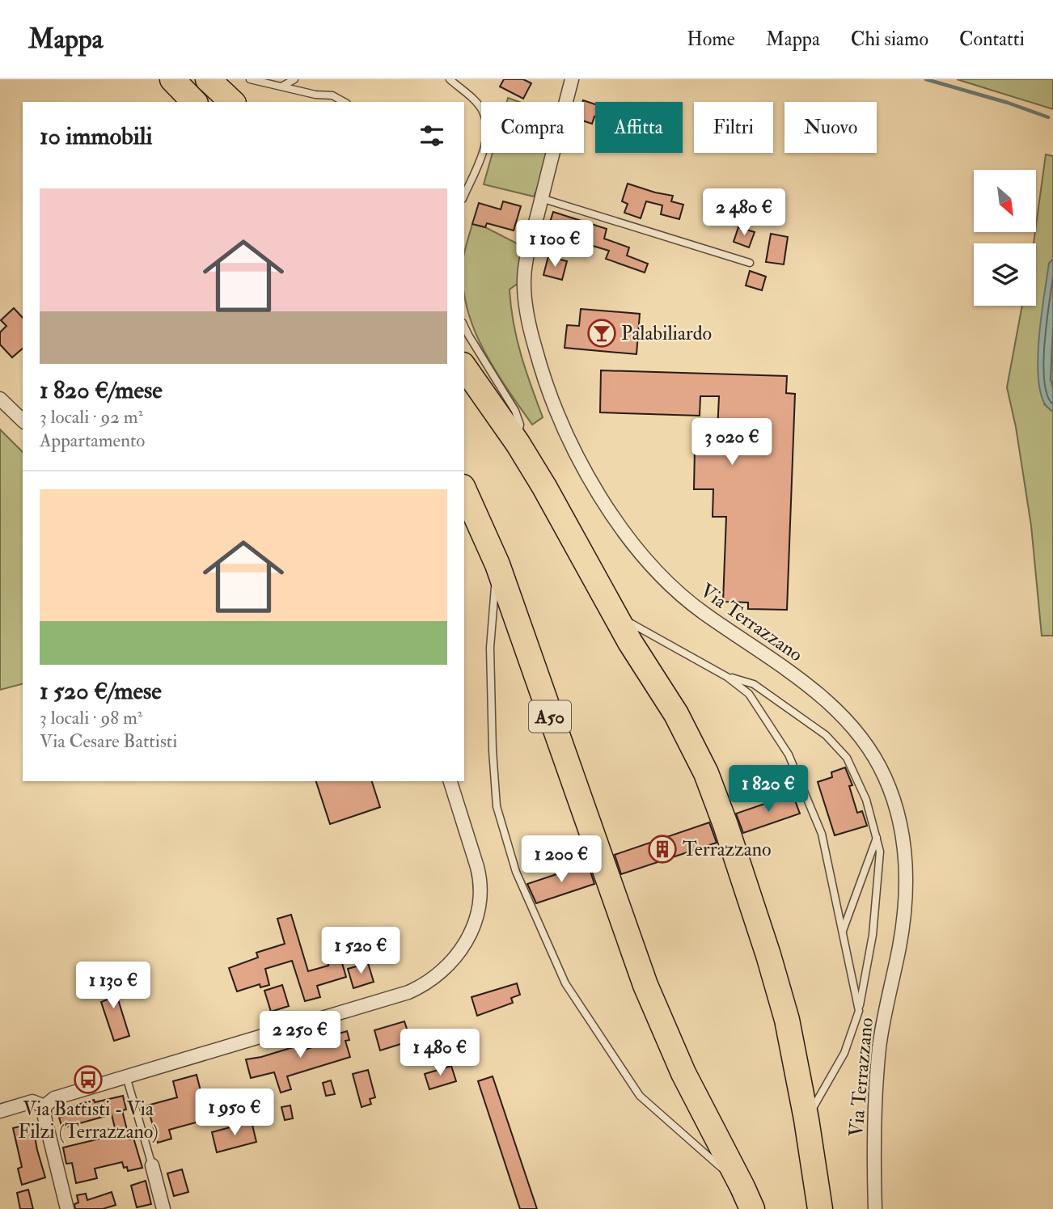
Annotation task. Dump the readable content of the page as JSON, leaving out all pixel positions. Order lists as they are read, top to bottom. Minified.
{"streets":{"highway":["A50"],"street":["Via Terrazzano"]},"places":{"bar":["Palabiliardo"],"building":["Terrazzano"],"bus stop":["Via Battisti - Via Filzi (Terrazzano)"]},"north":"bottom right","page":{"header":"Mappa","nav":["Home","Mappa","Chi siamo","Contatti"],"chip":["Compra","Affitta","Filtri","Nuovo"],"heading":"10 immobili","list":[{"name":"1 820 €/mese","note":"3 locali · 92 m² · Appartamento"},{"name":"1 520 €/mese","note":"3 locali · 98 m² · Via Cesare Battisti"}],"price":["2 480 €","1 100 €","3 020 €","1 820 €","1 200 €","1 520 €","1 130 €","2 250 €","1 480 €","1 950 €"]}}
